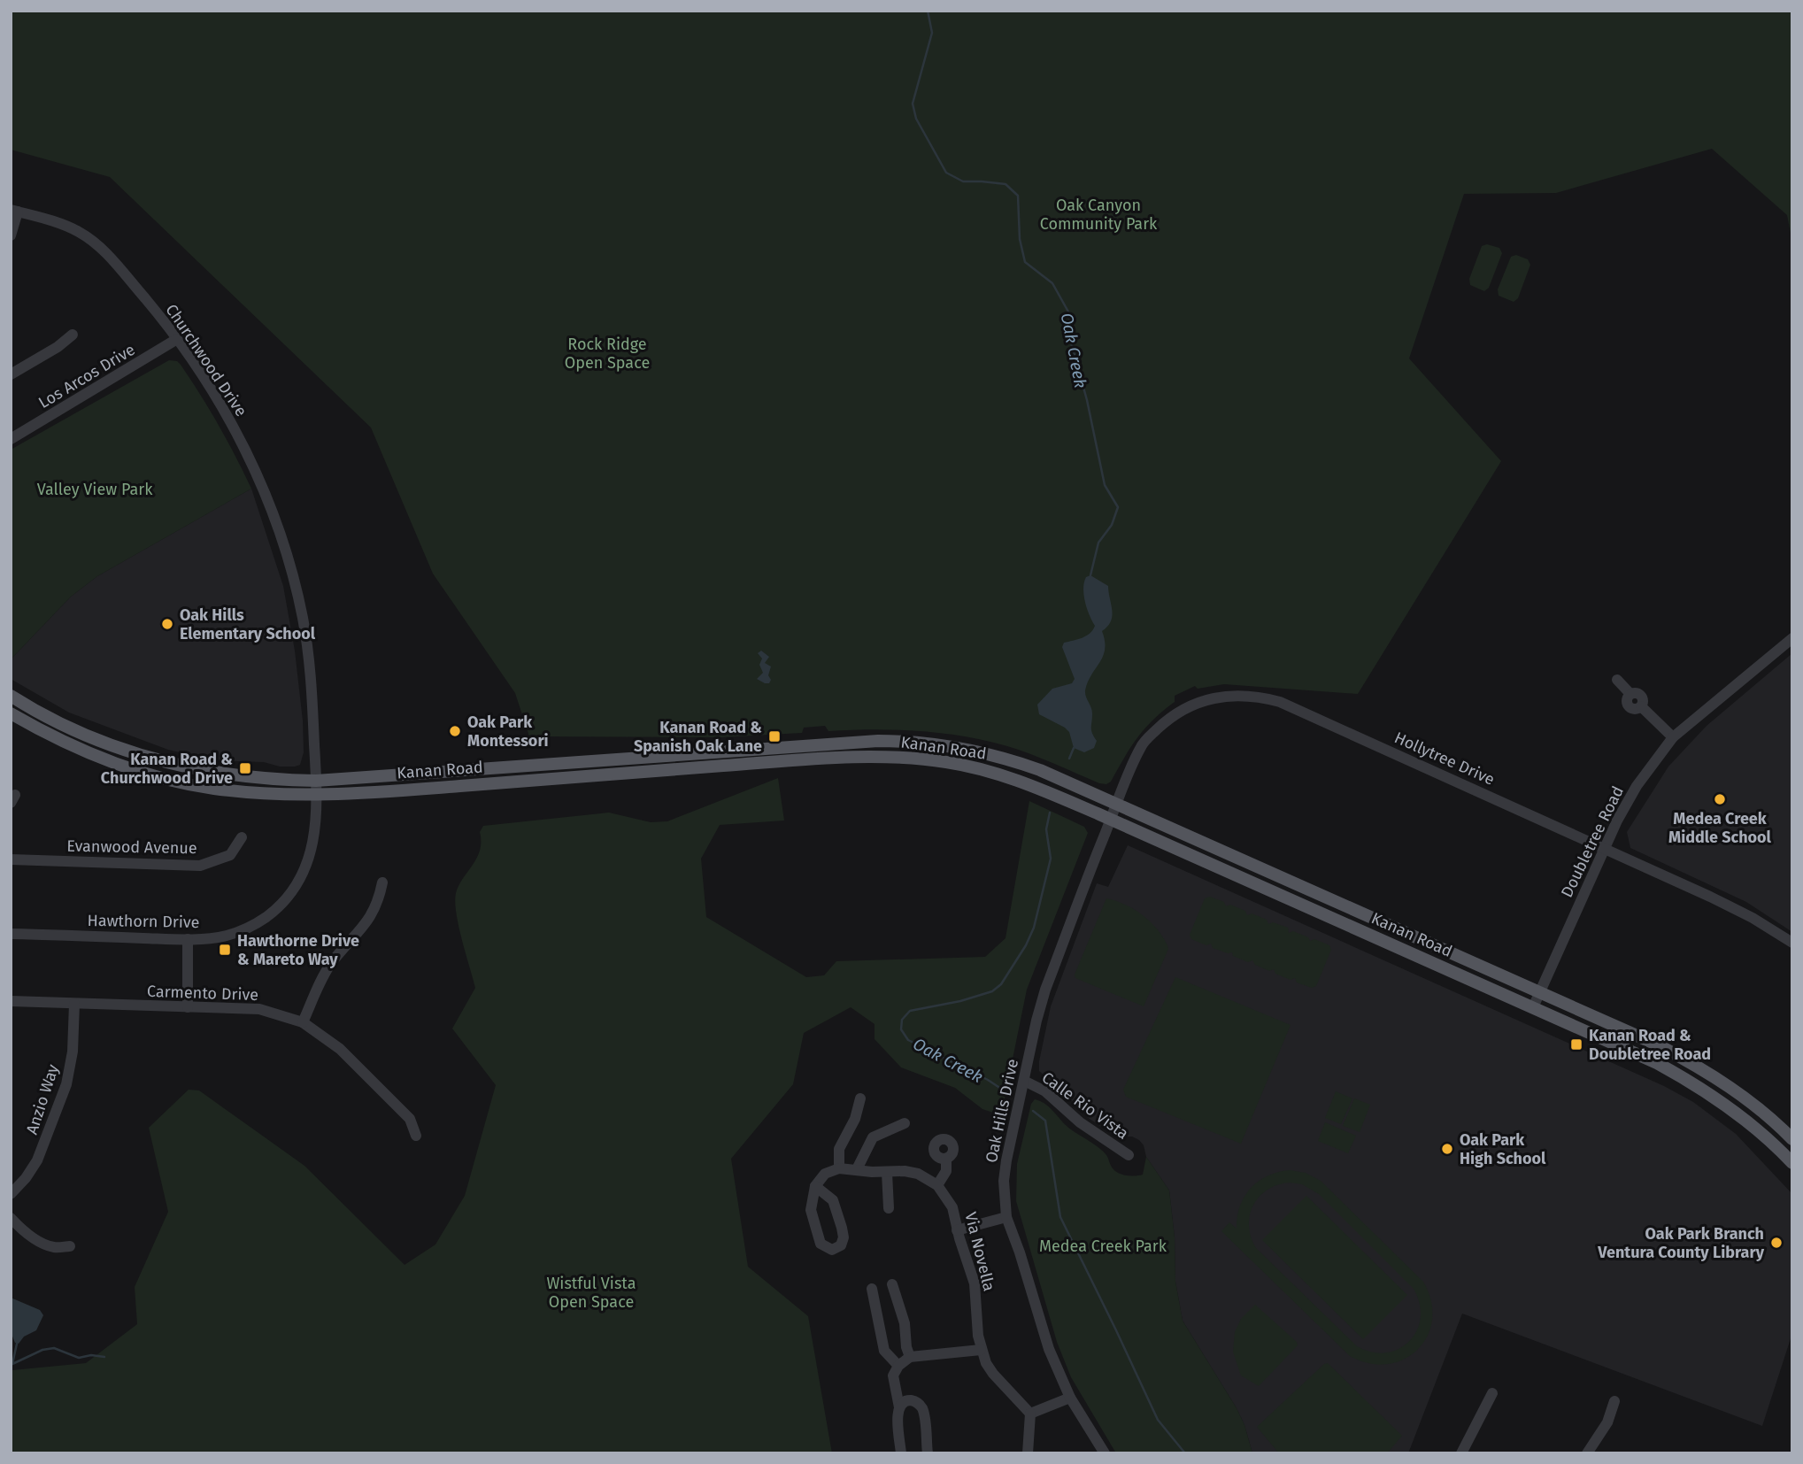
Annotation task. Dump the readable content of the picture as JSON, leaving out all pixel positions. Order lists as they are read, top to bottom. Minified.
{"streets":{"main road":["Kanan Road"],"street":["Churchwood Drive","Los Arcos Drive","Hollytree Drive","Doubletree Road","Evanwood Avenue","Hawthorn Drive","Carmento Drive","Anzio Way","Calle Rio Vista","Oak Hills Drive","Via Novella"]},"crossings":[["Churchwood Drive","Los Arcos Drive"],["Churchwood Drive","Kanan Road"],["Churchwood Drive","Hawthorn Drive"],["Kanan Road","Hollytree Drive"],["Kanan Road","Doubletree Road"],["Kanan Road","Hawthorn Drive"],["Kanan Road","Oak Hills Drive"],["Hollytree Drive","Doubletree Road"],["Hollytree Drive","Oak Hills Drive"],["Carmento Drive","Anzio Way"],["Calle Rio Vista","Oak Hills Drive"]],"water":["Oak Creek"],"parks":["Oak Canyon Community Park","Rock Ridge Open Space","Valley View Park","Medea Creek Park","Wistful Vista Open Space"],"places":{"other":["Oak Hills Elementary School","Oak Park Montessori","Medea Creek Middle School","Oak Park High School","Oak Park Branch Ventura County Library"],"transit":["Kanan Road & Spanish Oak Lane","Kanan Road & Churchwood Drive","Hawthorne Drive & Mareto Way","Kanan Road & Doubletree Road"]}}
